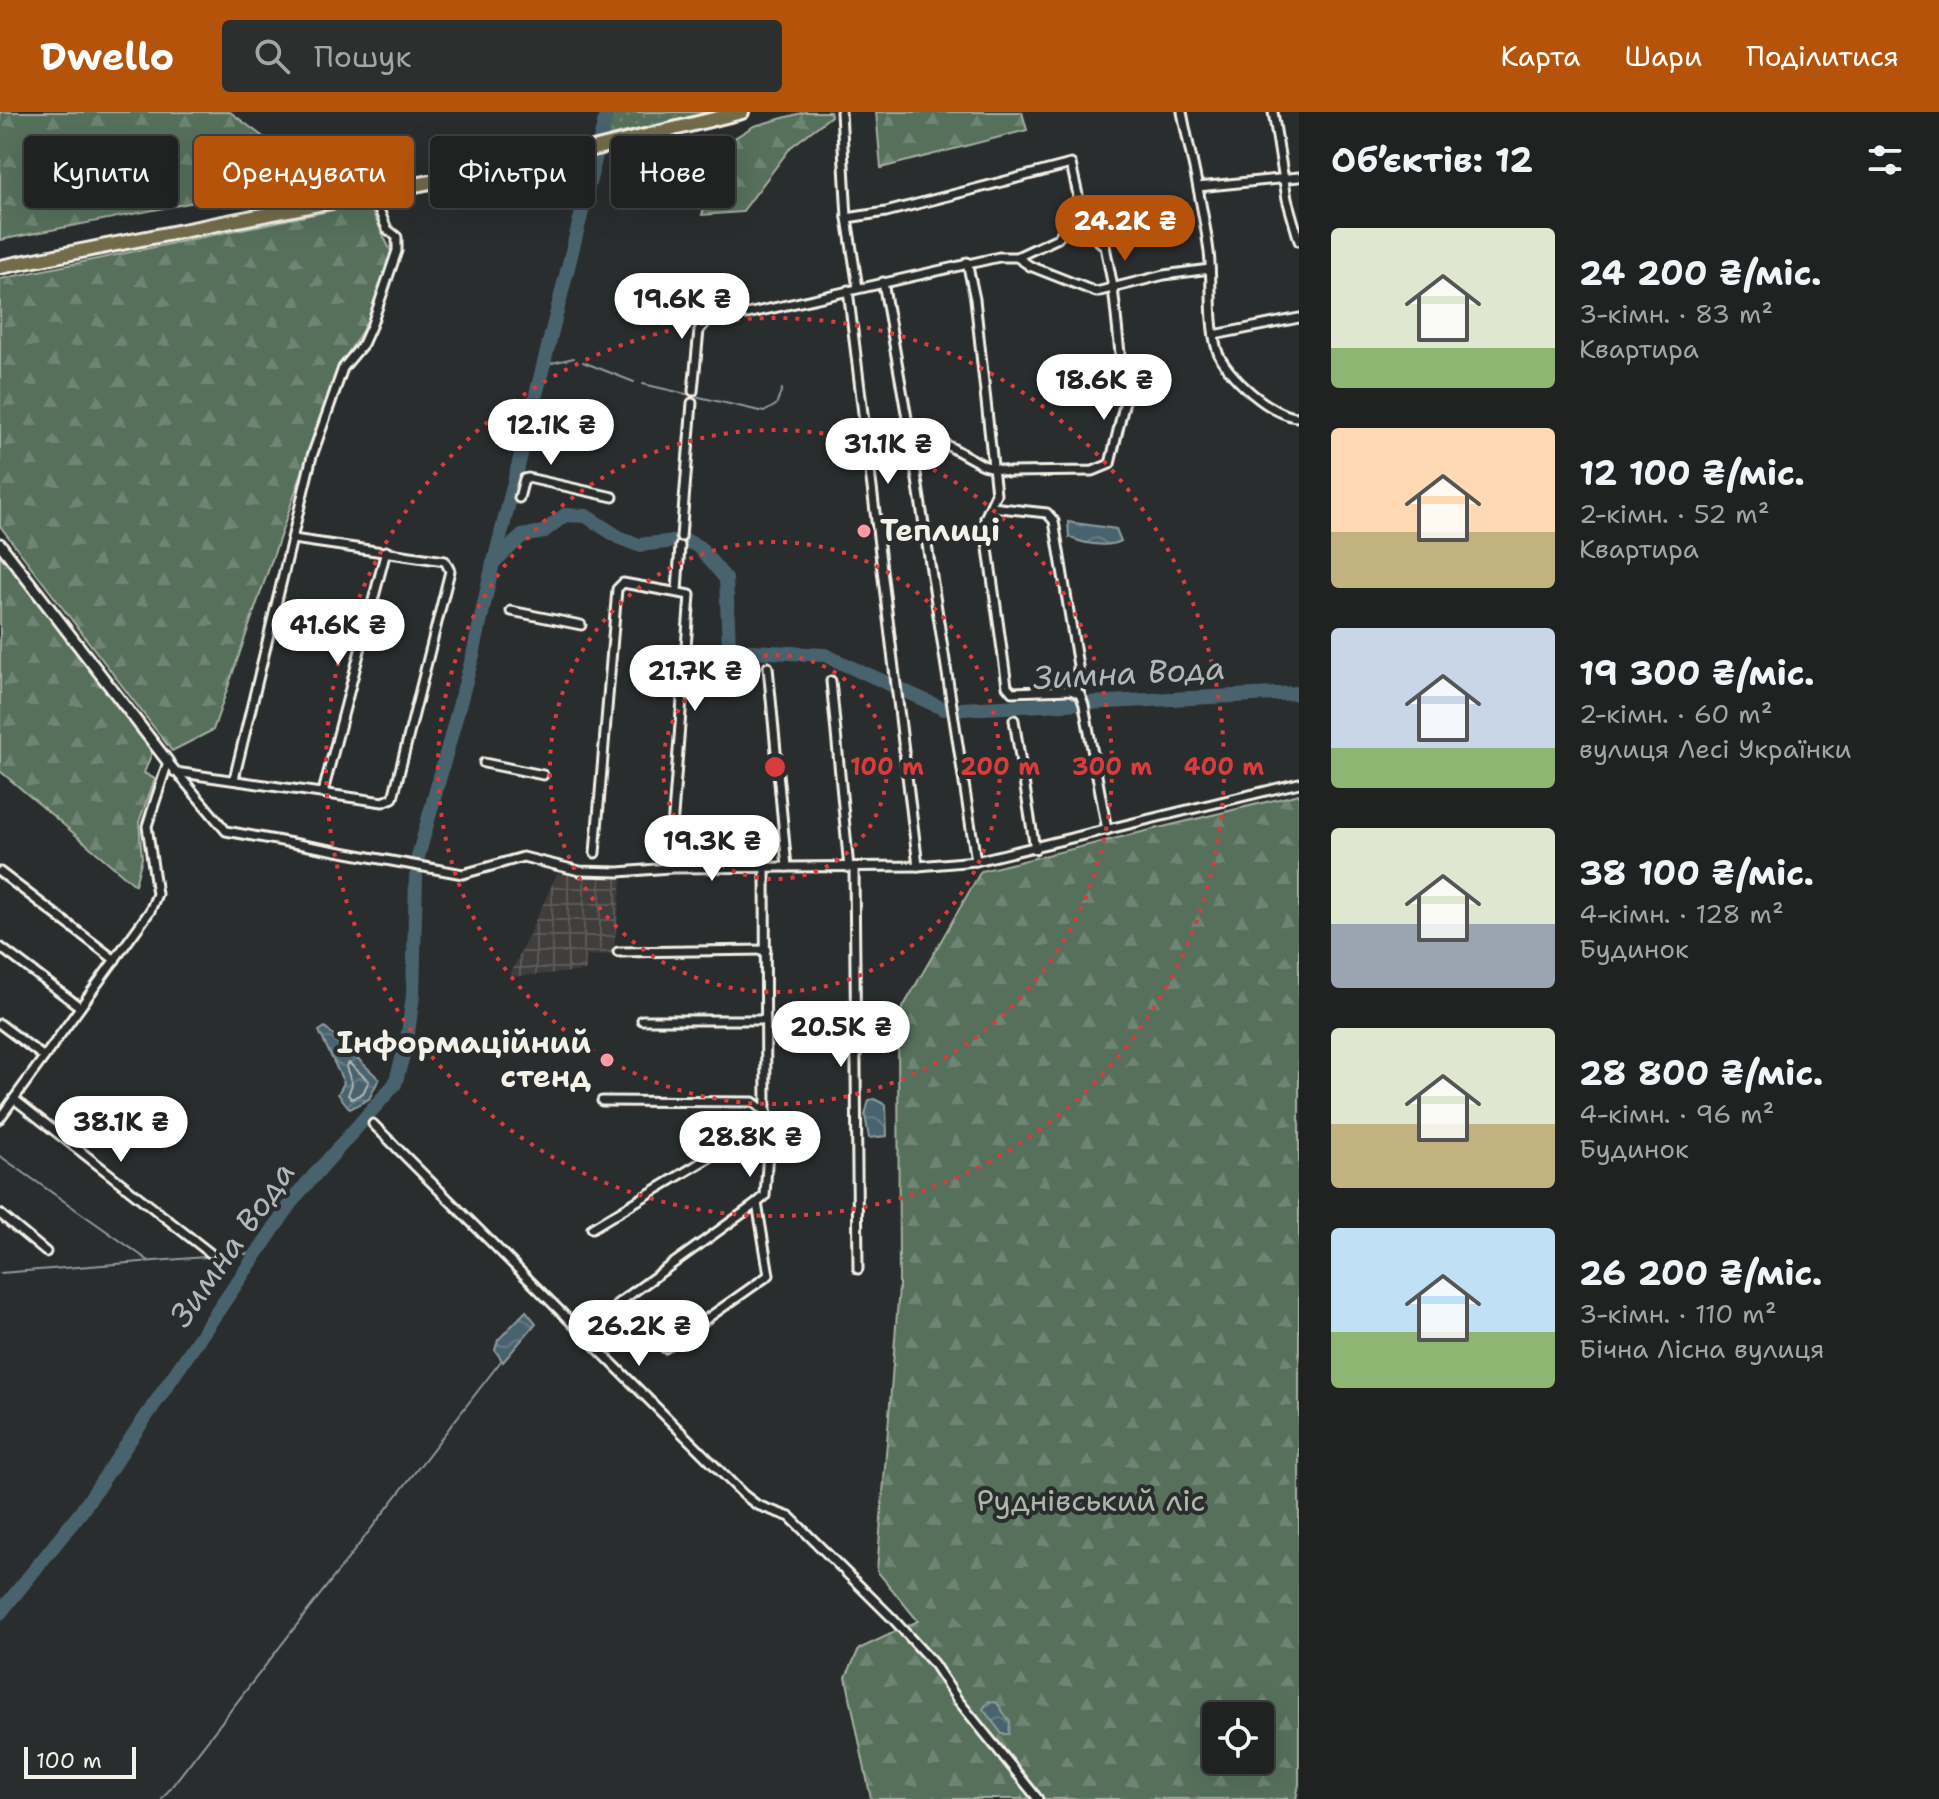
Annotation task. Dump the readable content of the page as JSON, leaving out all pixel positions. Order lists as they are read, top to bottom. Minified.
{"water":["Зимна Вода"],"parks":["Руднівський ліс"],"places":["Теплиці","Інформаційний стенд"],"scale_bar":"100 m","page":{"header":"Dwello","search":"Пошук","nav":["Карта","Шари","Поділитися"],"heading":"Об’єктів: 12","chip":["Купити","Орендувати","Фільтри","Нове"],"price":["24.2K ₴","19.6K ₴","18.6K ₴","12.1K ₴","31.1K ₴","41.6K ₴","21.7K ₴","19.3K ₴","20.5K ₴","38.1K ₴","28.8K ₴","26.2K ₴"],"list":[{"name":"24 200 ₴/міс.","note":"3-кімн. · 83 m² · Квартира"},{"name":"12 100 ₴/міс.","note":"2-кімн. · 52 m² · Квартира"},{"name":"19 300 ₴/міс.","note":"2-кімн. · 60 m² · вулиця Лесі Українки"},{"name":"38 100 ₴/міс.","note":"4-кімн. · 128 m² · Будинок"},{"name":"28 800 ₴/міс.","note":"4-кімн. · 96 m² · Будинок"},{"name":"26 200 ₴/міс.","note":"3-кімн. · 110 m² · Бічна Лісна вулиця"}],"scale":"100 m"},"rings":["100 m","200 m","300 m","400 m"]}
